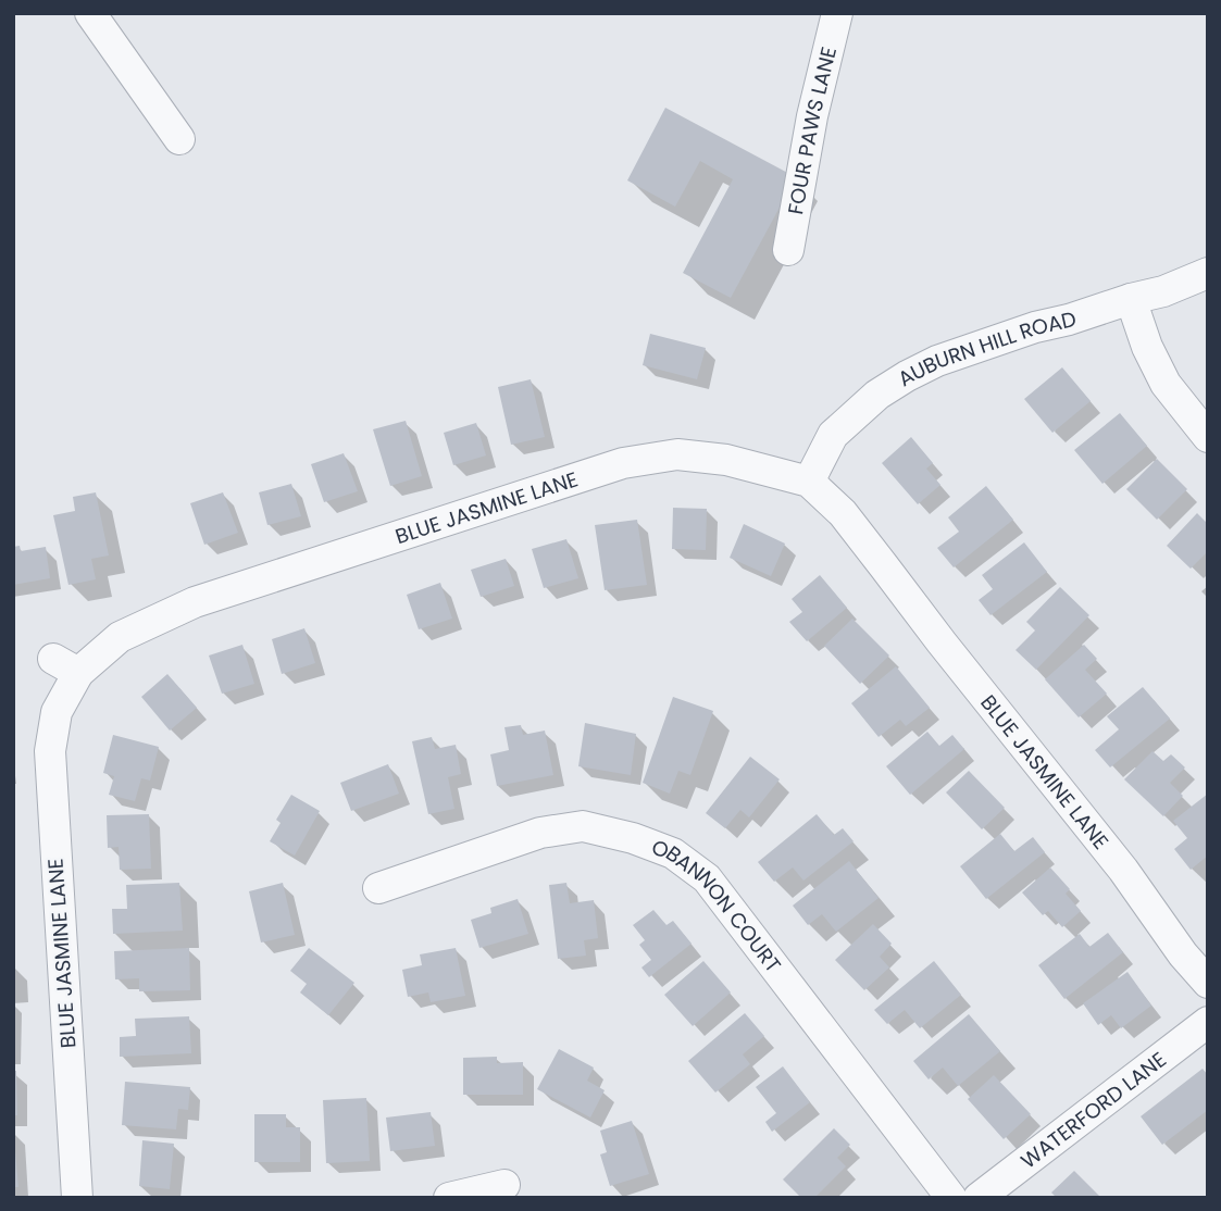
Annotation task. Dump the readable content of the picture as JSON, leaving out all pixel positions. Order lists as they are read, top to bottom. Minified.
{"streets":{"street":["FOUR PAWS LANE","AUBURN HILL ROAD","BLUE JASMINE LANE","OBANNON COURT","WATERFORD LANE"]},"crossings":[["AUBURN HILL ROAD","BLUE JASMINE LANE"]]}
